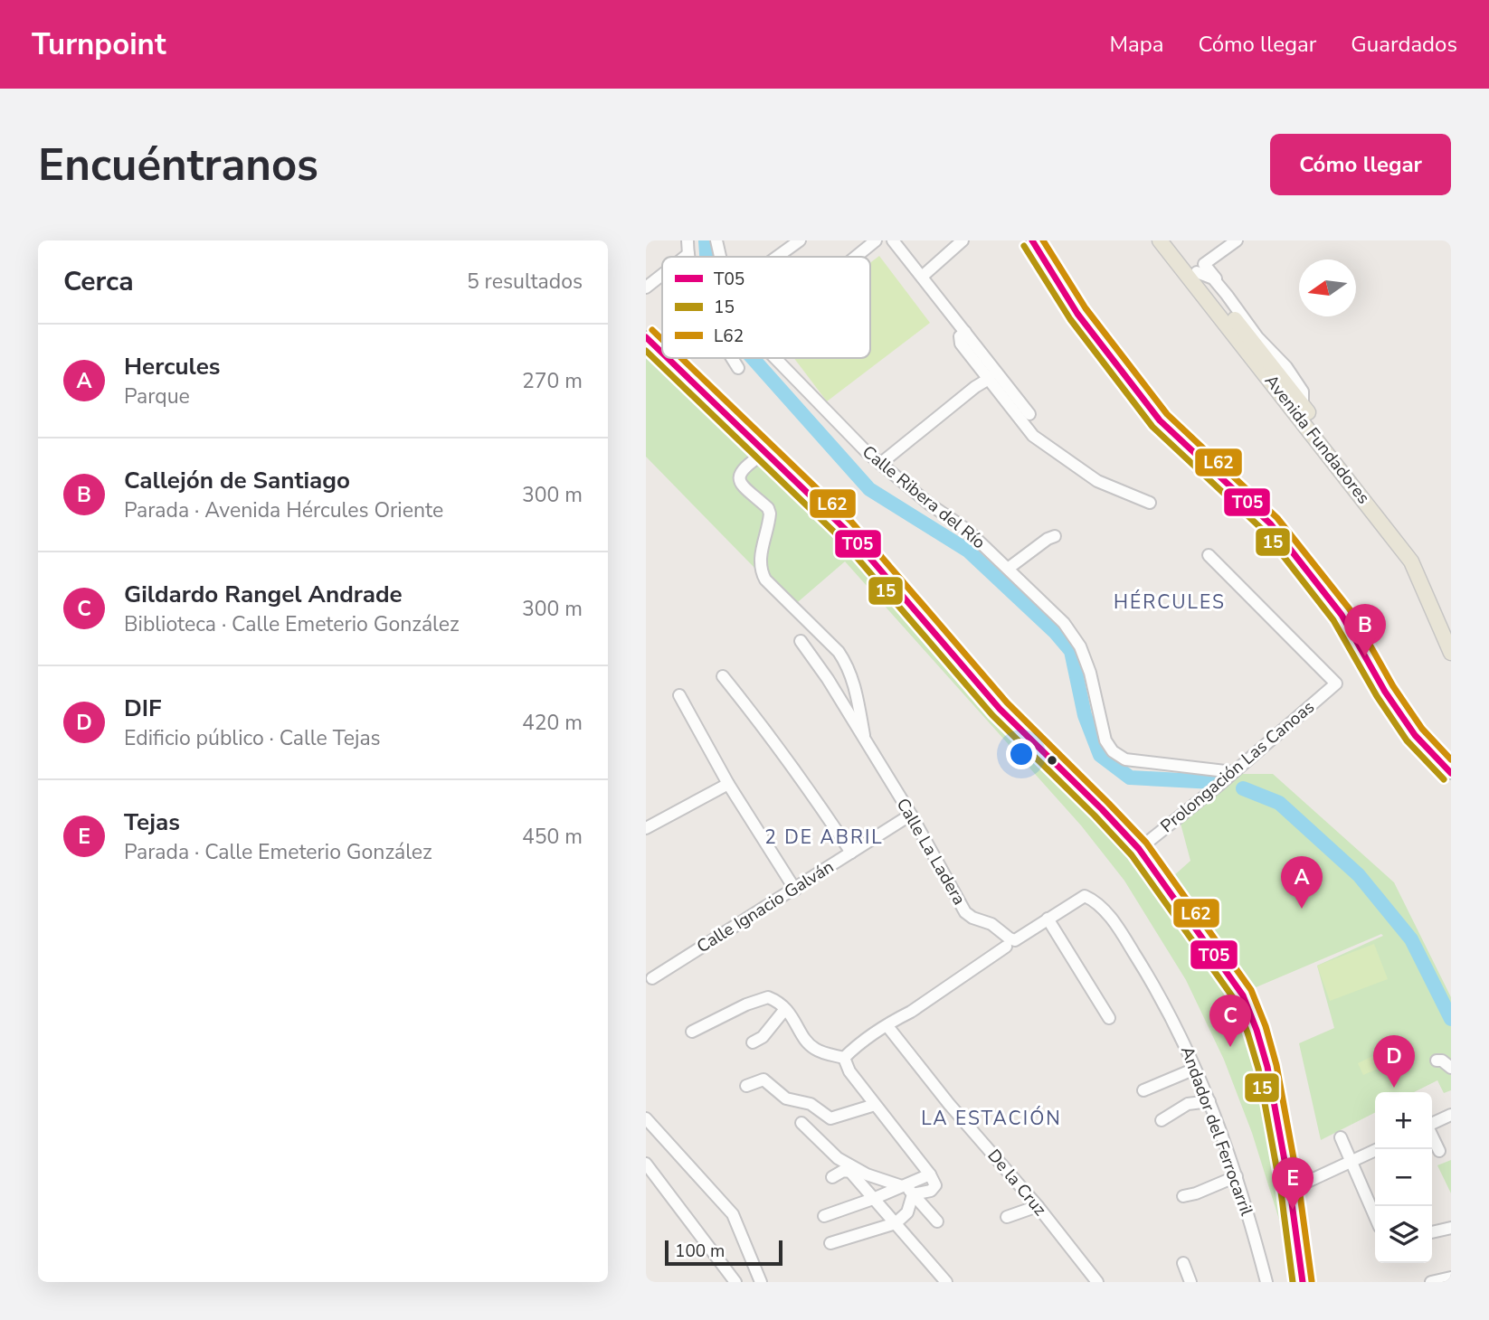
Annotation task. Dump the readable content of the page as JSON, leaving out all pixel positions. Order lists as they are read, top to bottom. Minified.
{"streets":{"main road":["Avenida Fundadores"],"street":["Calle Ribera del Río","Prolongación Las Canoas","Calle La Ladera","Calle Ignacio Galván","Andador del Ferrocarril","De la Cruz"]},"crossings":[["Calle Ribera del Río","Prolongación Las Canoas"],["Calle La Ladera","Calle Ignacio Galván"]],"districts":["HÉRCULES","2 DE ABRIL","LA ESTACIÓN"],"lines":["transit line T05","transit line L62","transit line 15"],"legend":["T05","15","L62"],"scale_bar":"100 m","north":"left","page":{"header":"Turnpoint","nav":["Mapa","Cómo llegar","Guardados"],"buttons":"Cómo llegar","title":"Encuéntranos","heading":["Cerca","5 resultados"],"list":[{"mark":"A","name":"Hercules","note":"Parque","value":"270 m"},{"mark":"B","name":"Callejón de Santiago","note":"Parada · Avenida Hércules Oriente","value":"300 m"},{"mark":"C","name":"Gildardo Rangel Andrade","note":"Biblioteca · Calle Emeterio González","value":"300 m"},{"mark":"D","name":"DIF","note":"Edificio público · Calle Tejas","value":"420 m"},{"mark":"E","name":"Tejas","note":"Parada · Calle Emeterio González","value":"450 m"}],"pins":["B","A","C","D","E"],"map_buttons":["+","−"],"scale":"100 m"}}
